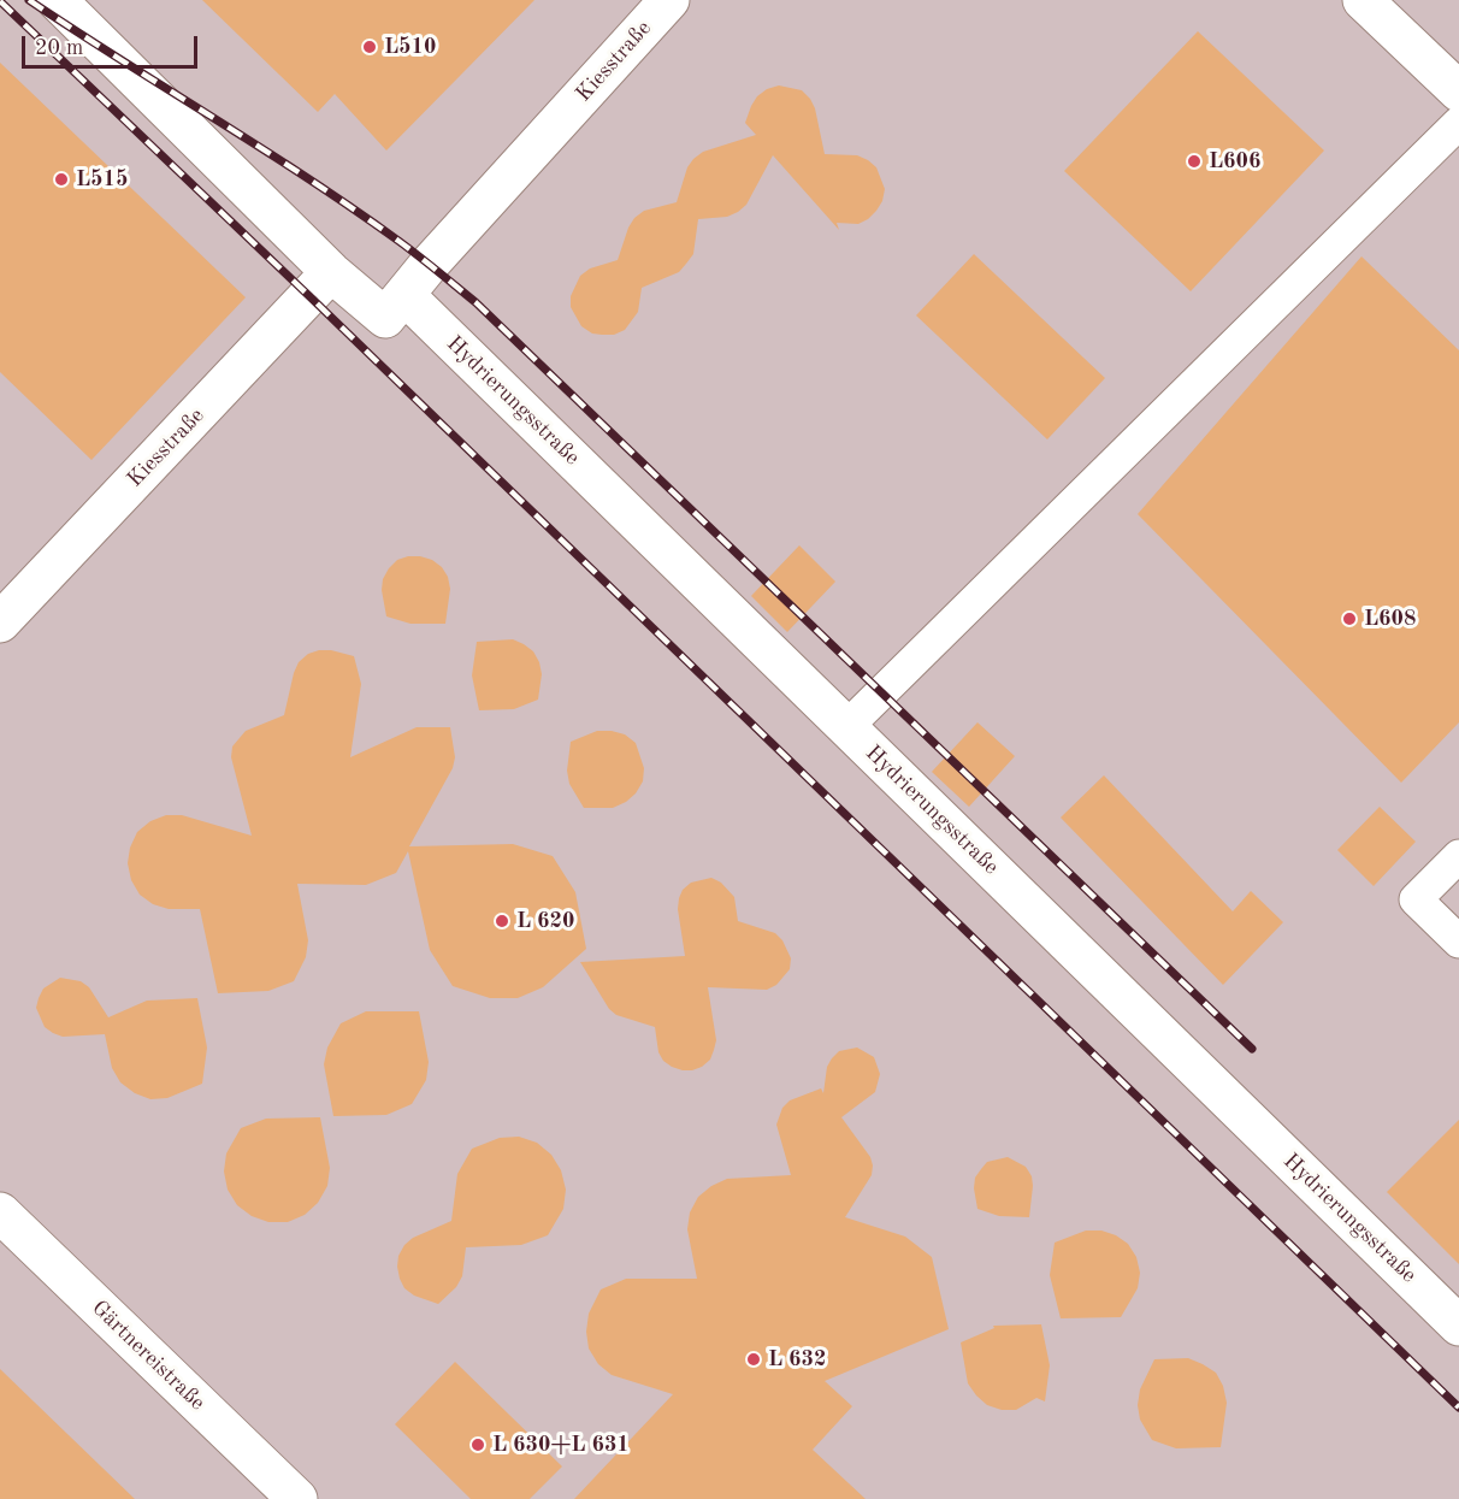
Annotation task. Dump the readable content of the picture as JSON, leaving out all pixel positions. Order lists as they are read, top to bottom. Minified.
{"streets":{"street":["Kiesstraße","Hydrierungsstraße","Gärtnereistraße"]},"crossings":[["Kiesstraße","Hydrierungsstraße"]],"places":["L510","L606","L515","L608","L 620","L 632","L 630+L 631"],"scale_bar":"20 m"}
